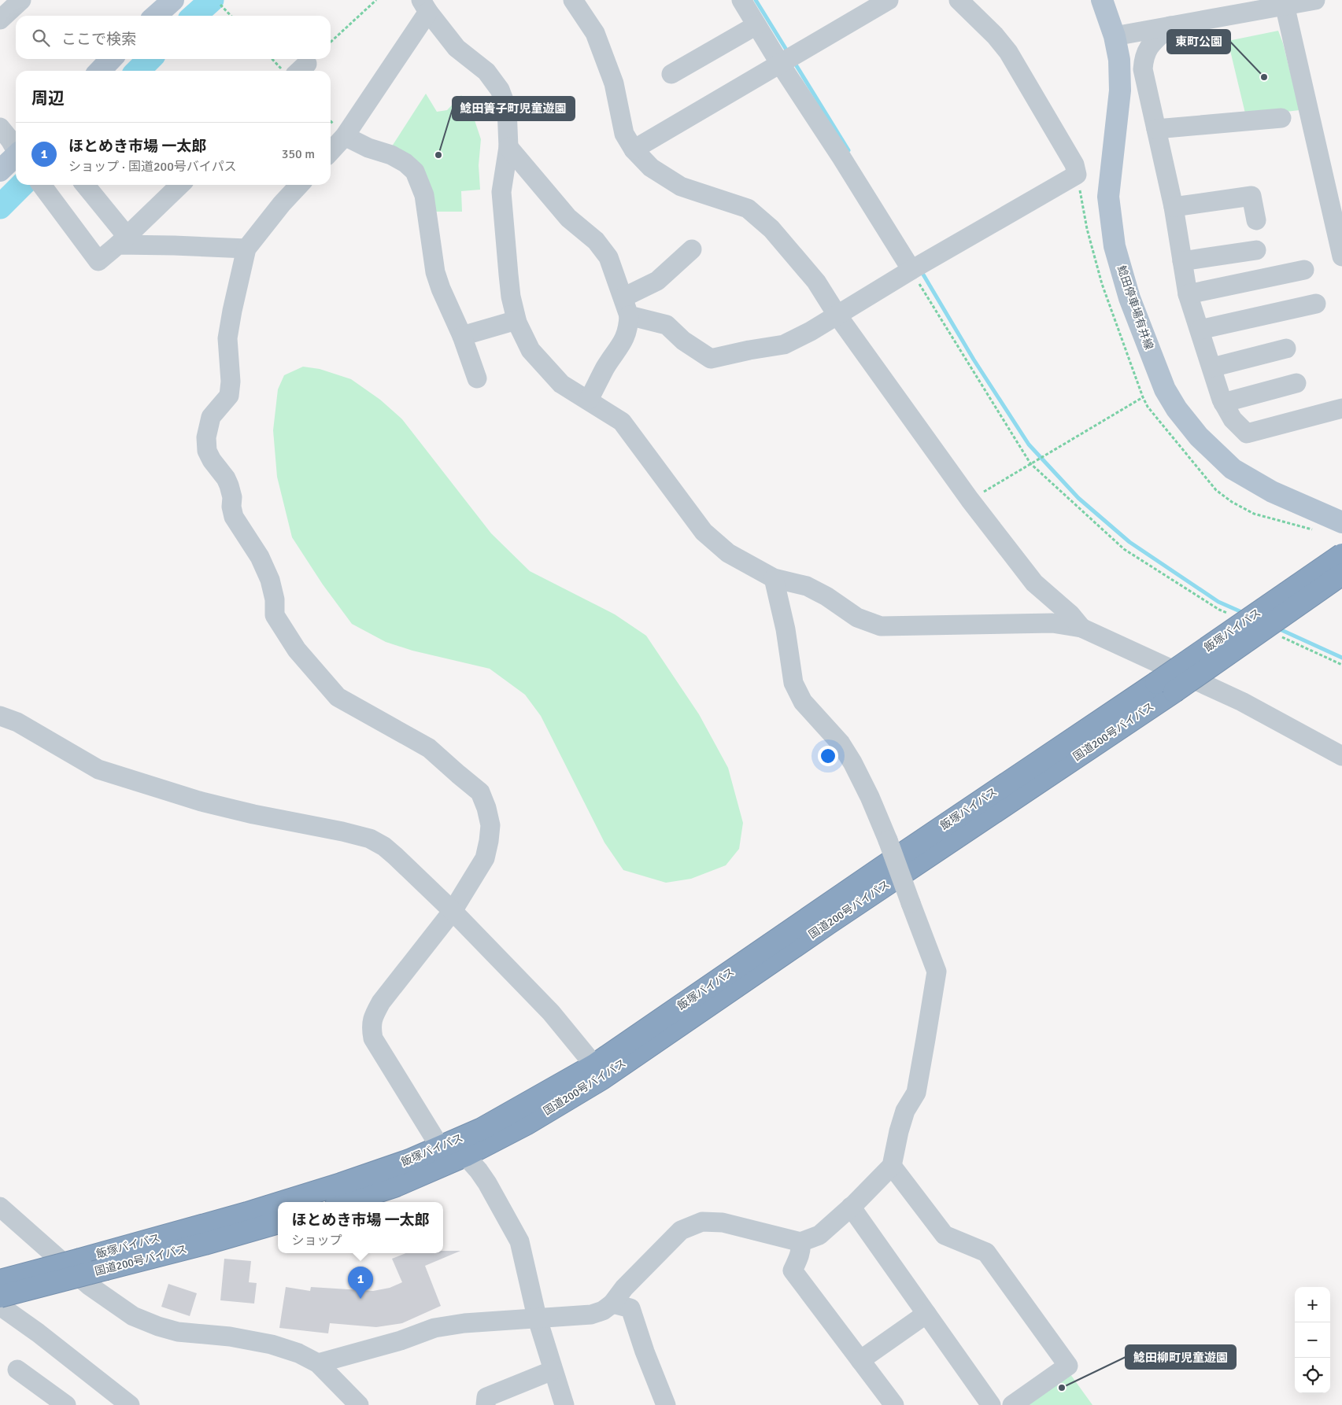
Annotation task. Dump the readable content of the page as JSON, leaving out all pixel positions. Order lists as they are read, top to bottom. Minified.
{"streets":{"highway":["飯塚バイパス","国道200号バイパス"],"main road":["鯰田停車場有井線"]},"crossings":[["飯塚バイパス","国道200号バイパス"]],"places":["東町公園","鯰田簀子町児童遊園","鯰田柳町児童遊園"],"page":{"search":"ここで検索","heading":"周辺","list":[{"mark":"1","name":"ほとめき市場 一太郎","note":"ショップ · 国道200号バイパス","value":"350 m"}],"popup":["ほとめき市場 一太郎","ショップ"],"pins":"1","map_buttons":["+","−"]}}
